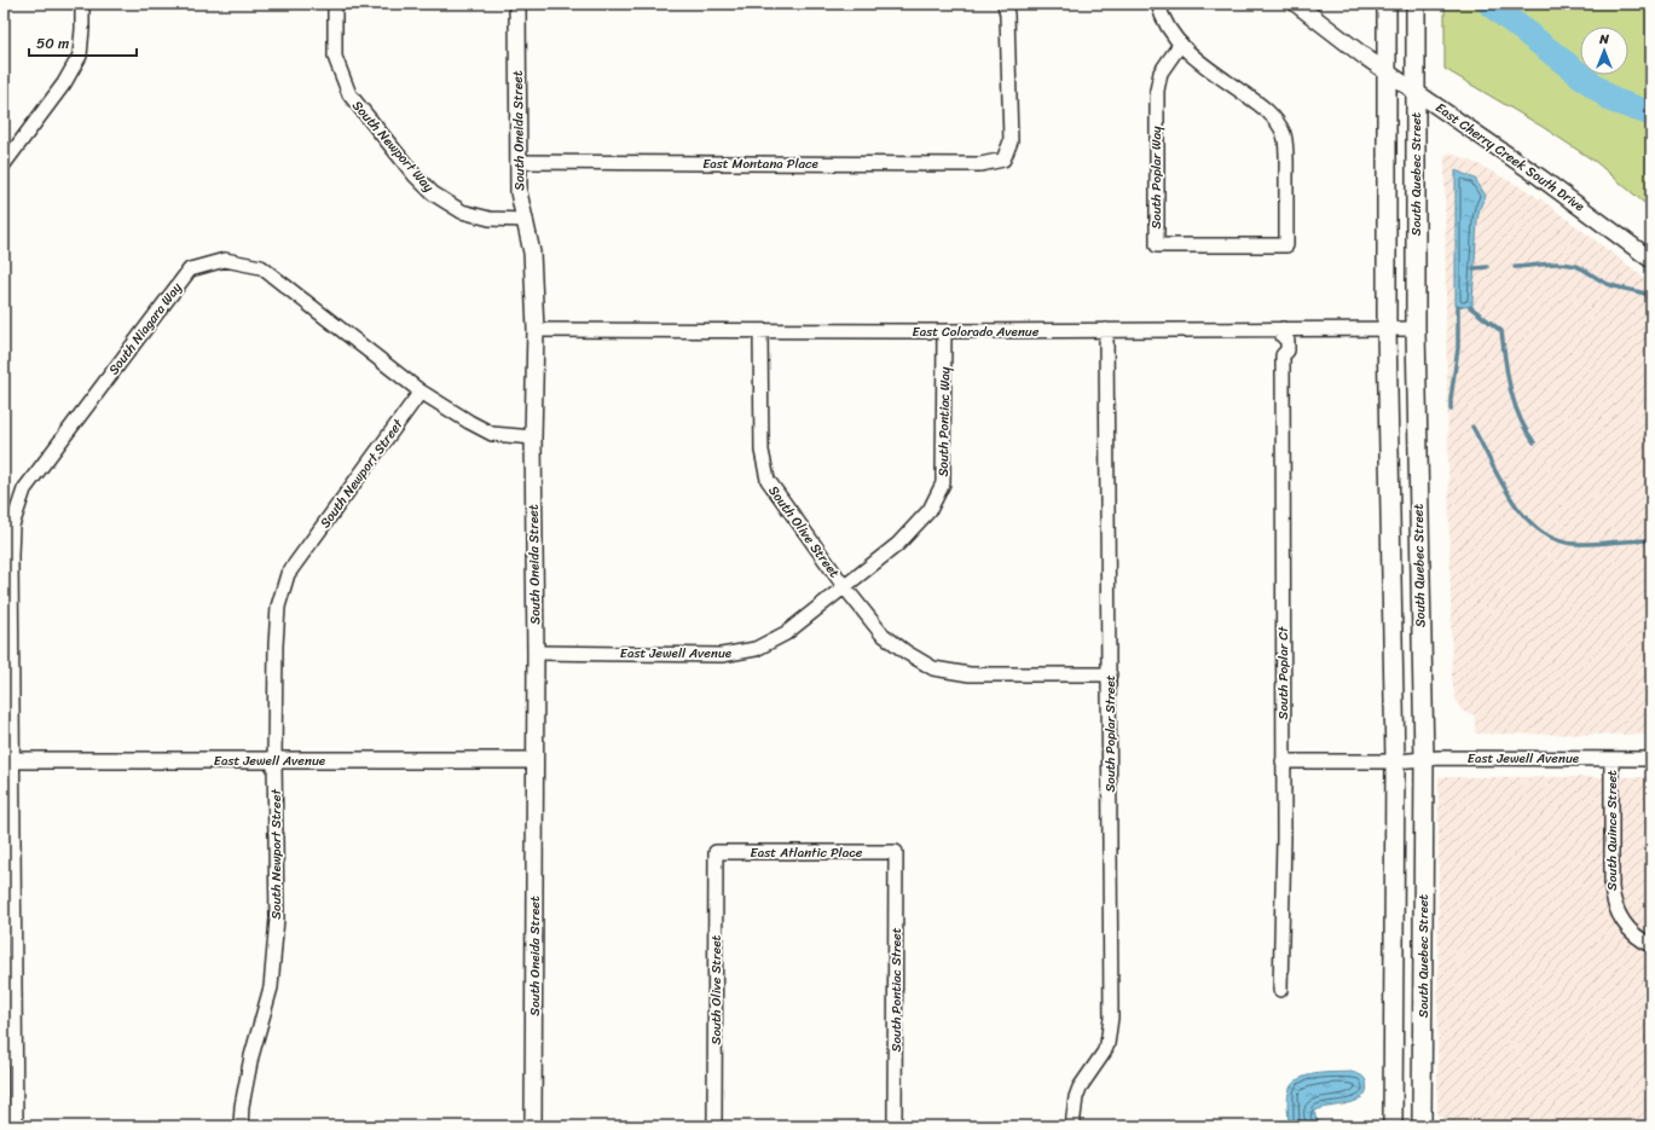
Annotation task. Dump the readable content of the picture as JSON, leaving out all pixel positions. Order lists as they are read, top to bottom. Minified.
{"streets":{"main road":["South Quebec Street"],"street":["South Oneida Street","South Newport Way","East Cherry Creek South Drive","East Montana Place","South Poplar Way","South Niagara Way","East Colorado Avenue","South Pontiac Way","South Newport Street","South Olive Street","East Jewell Avenue","South Poplar Ct","South Poplar Street","South Quince Street","East Atlantic Place","South Pontiac Street"]},"crossings":[["South Oneida Street","South Newport Way"],["South Oneida Street","East Montana Place"],["South Oneida Street","South Niagara Way"],["South Oneida Street","East Colorado Avenue"],["South Oneida Street","East Jewell Avenue"],["East Cherry Creek South Drive","South Quebec Street"],["South Quebec Street","East Colorado Avenue"],["South Quebec Street","East Jewell Avenue"],["South Niagara Way","South Newport Street"],["South Niagara Way","East Jewell Avenue"],["East Colorado Avenue","South Pontiac Way"],["East Colorado Avenue","South Olive Street"],["East Colorado Avenue","South Poplar Ct"],["East Colorado Avenue","South Poplar Street"],["South Pontiac Way","South Olive Street"],["South Pontiac Way","East Jewell Avenue"],["South Newport Street","East Jewell Avenue"],["South Olive Street","East Jewell Avenue"],["South Olive Street","East Atlantic Place"],["East Jewell Avenue","South Poplar Ct"],["East Jewell Avenue","South Quince Street"],["East Atlantic Place","South Pontiac Street"]],"scale_bar":"50 m","north":"top"}
